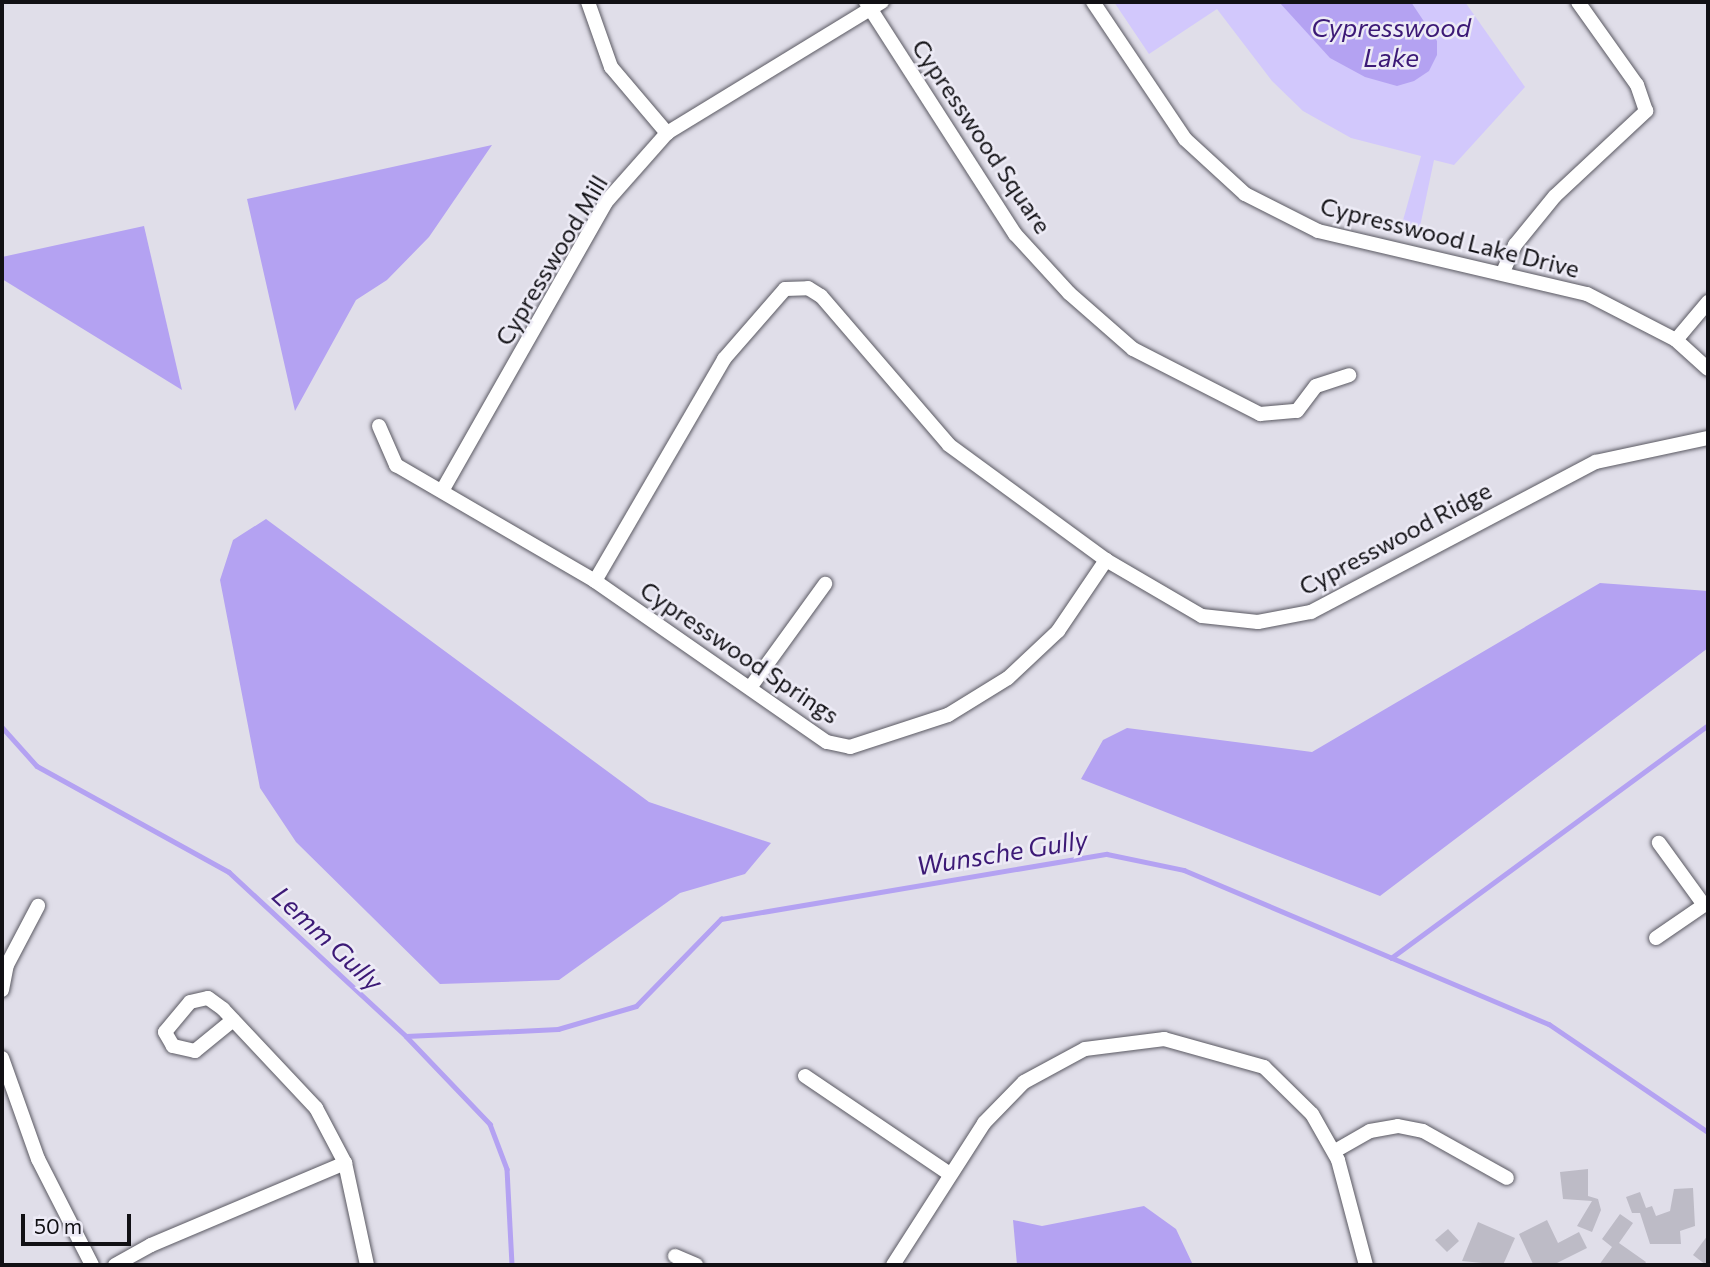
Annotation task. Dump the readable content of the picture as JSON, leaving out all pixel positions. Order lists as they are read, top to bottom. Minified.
{"streets":{"street":["Cypresswood Square","Cypresswood Lake Drive","Cypresswood Mill","Cypresswood Ridge","Cypresswood Springs"]},"crossings":[["Cypresswood Square","Cypresswood Mill"],["Cypresswood Mill","Cypresswood Springs"],["Cypresswood Ridge","Cypresswood Springs"]],"water":["Cypresswood Lake","Wunsche Gully","Lemm Gully"],"scale_bar":"50 m"}
